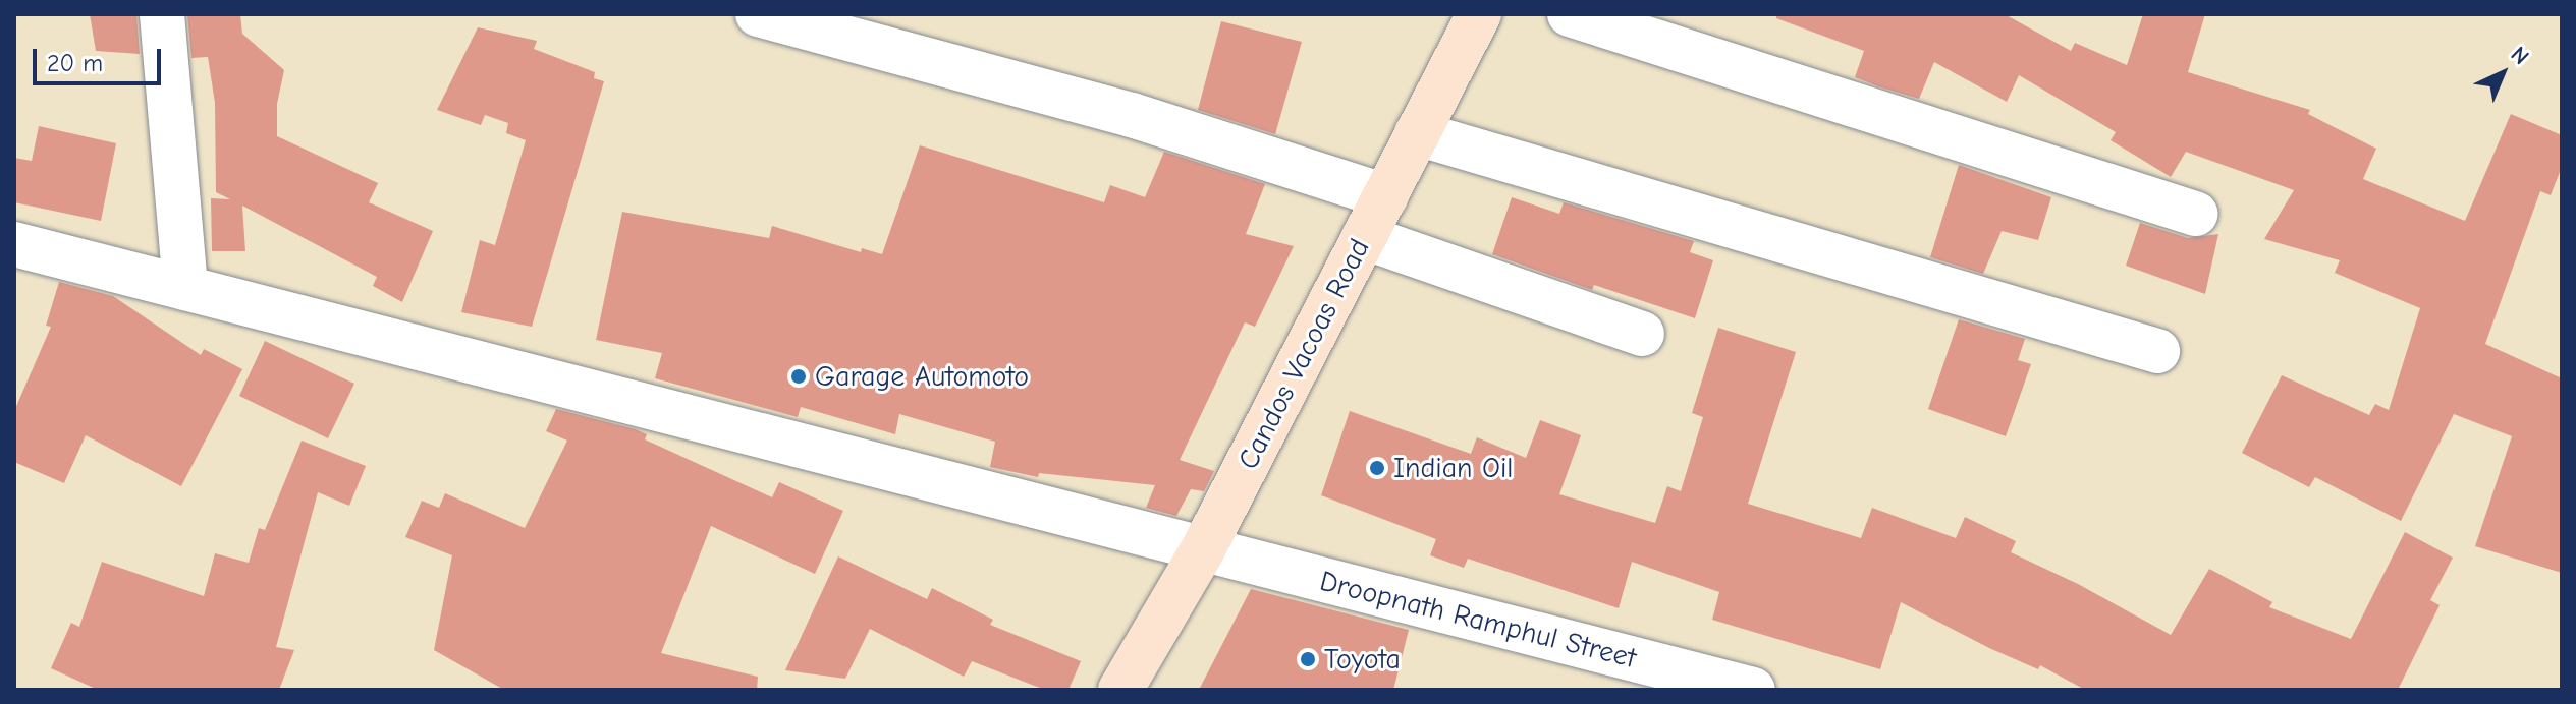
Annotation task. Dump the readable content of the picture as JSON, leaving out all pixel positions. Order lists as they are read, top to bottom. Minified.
{"streets":{"main road":["Candos Vacoas Road"],"street":["Droopnath Ramphul Street"]},"crossings":[["Candos Vacoas Road","Droopnath Ramphul Street"]],"places":["Garage Automoto","Indian Oil","Toyota"],"scale_bar":"20 m","north":"top right"}
